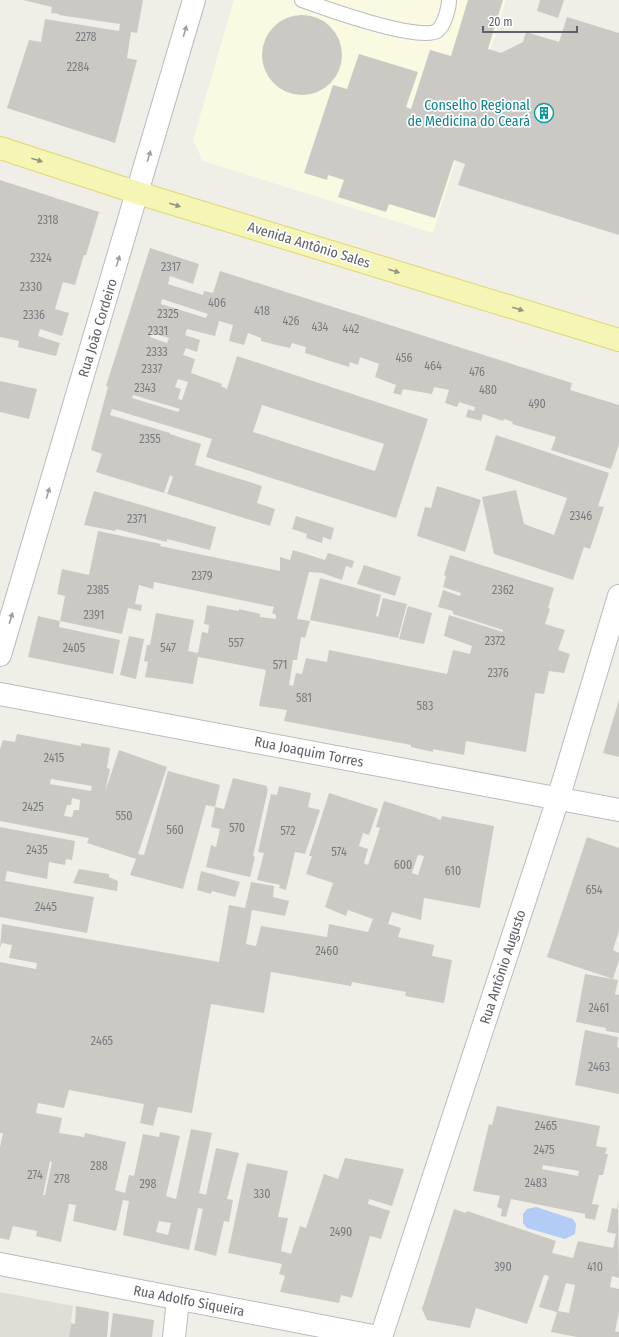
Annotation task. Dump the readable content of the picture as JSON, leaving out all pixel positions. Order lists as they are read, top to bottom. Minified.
{"streets":{"main road":["Avenida Antônio Sales"],"street":["Rua João Cordeiro","Rua Joaquim Torres","Rua Antônio Augusto","Rua Adolfo Siqueira"]},"crossings":[["Avenida Antônio Sales","Rua João Cordeiro"],["Rua Joaquim Torres","Rua Antônio Augusto"],["Rua Antônio Augusto","Rua Adolfo Siqueira"]],"one_way":["Avenida Antônio Sales","Rua João Cordeiro"],"places":{"building":["Conselho Regional de Medicina do Ceará"]},"house_numbers":["2278","2284","2318","2324","2317","2330","406","418","2325","2336","426","434","442","2331","2333","456","464","2337","476","2343","480","490","2355","2346","2371","2379","2385","2362","2391","2372","557","2405","547","571","2376","581","583","2415","2425","550","570","560","572","2435","574","600","610","654","2445","2460","2461","2465","2463","2465","2475","288","274","278","2483","298","330","2490","390","410"],"scale_bar":"20 m"}
